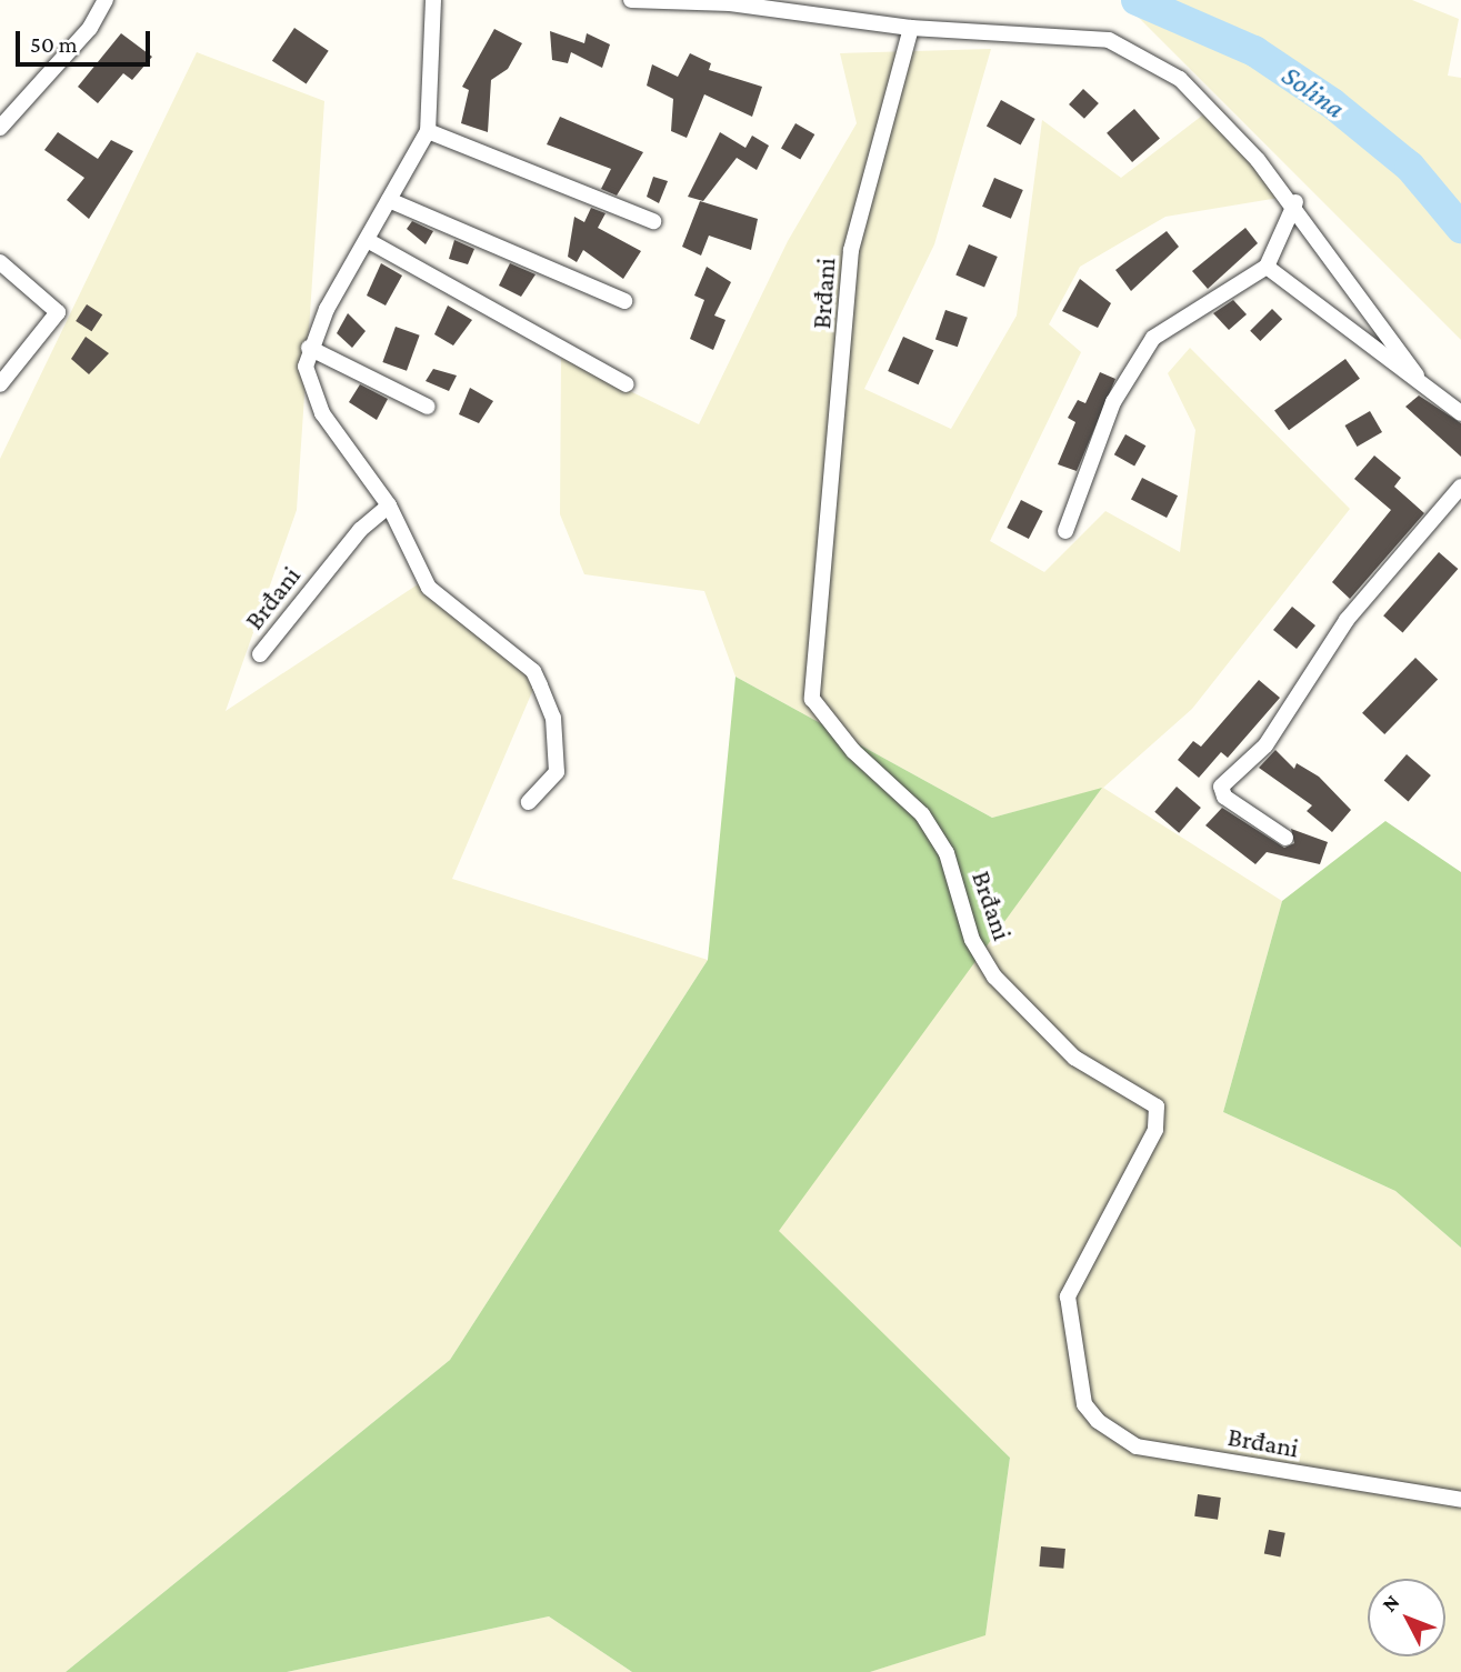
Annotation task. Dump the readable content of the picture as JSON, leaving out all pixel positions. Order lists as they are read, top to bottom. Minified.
{"streets":{"street":["Brđani"]},"water":["Solina"],"scale_bar":"50 m","north":"top left"}
